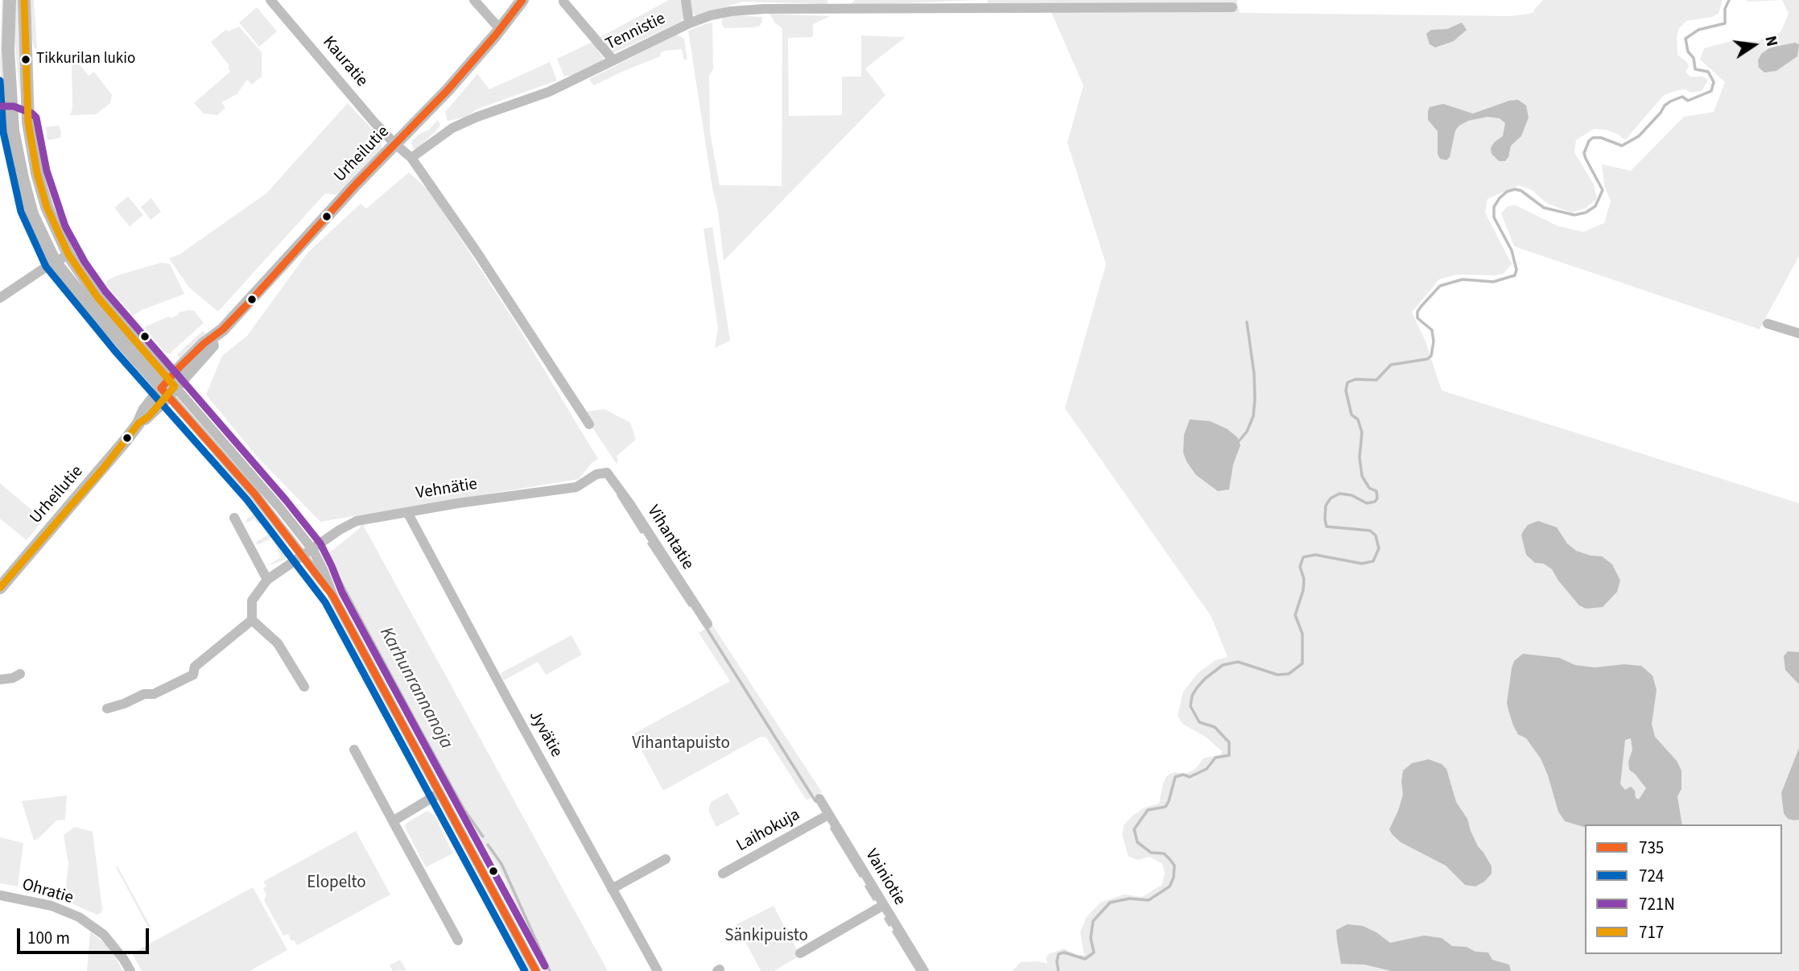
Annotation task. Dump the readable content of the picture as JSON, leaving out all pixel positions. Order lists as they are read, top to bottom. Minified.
{"streets":{"main road":["Urheilutie"],"street":["Tennistie","Kauratie","Vehnätie","Vihantatie","Jyvätie","Laihokuja","Vainiotie","Ohratie"]},"crossings":[["Tennistie","Kauratie"],["Kauratie","Urheilutie"],["Vehnätie","Vihantatie"],["Vehnätie","Jyvätie"],["Laihokuja","Vainiotie"]],"water":["Karhunrannanoja"],"parks":["Vihantapuisto","Elopelto","Sänkipuisto"],"places":["Tikkurilan lukio"],"lines":["transit line 735","transit line 717","transit line 724","transit line 721N"],"legend":["735","724","721N","717"],"scale_bar":"100 m","north":"right"}
